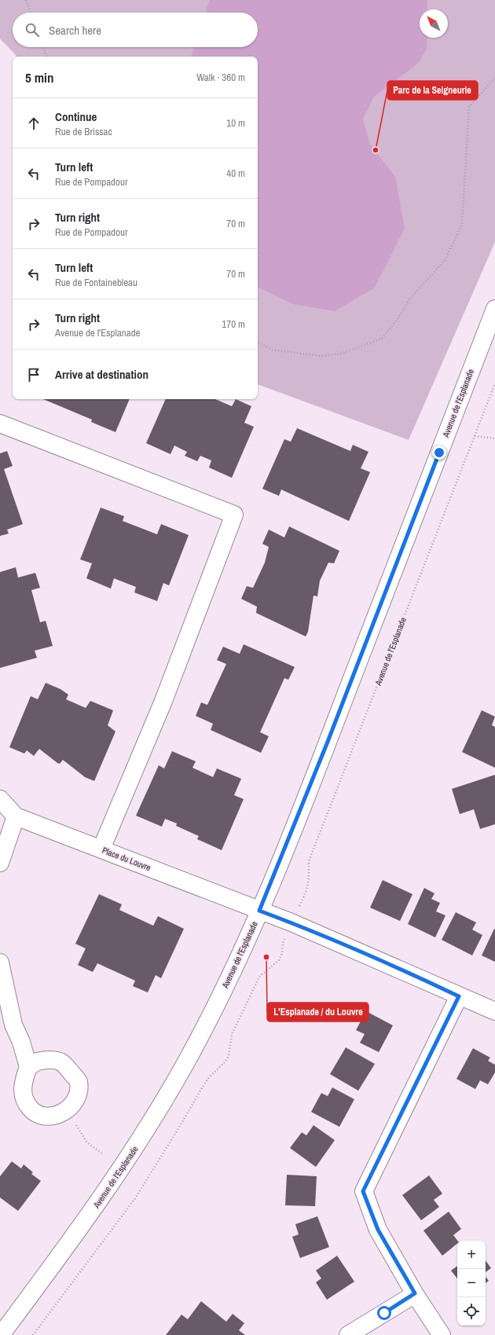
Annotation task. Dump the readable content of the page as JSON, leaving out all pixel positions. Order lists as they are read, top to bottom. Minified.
{"streets":{"street":["Avenue de l'Esplanade","Place du Louvre"]},"crossings":[["Avenue de l'Esplanade","Place du Louvre"]],"places":["Parc de la Seigneurie","L'Esplanade / du Louvre"],"north":"top left","page":{"search":"Search here","heading":["5 min","Walk · 360 m"],"list":[["Continue","Rue de Brissac","10 m"],["Turn left","Rue de Pompadour","40 m"],["Turn right","Rue de Pompadour","70 m"],["Turn left","Rue de Fontainebleau","70 m"],["Turn right","Avenue de l'Esplanade","170 m"],"Arrive at destination"],"map_buttons":["+","−"]}}
